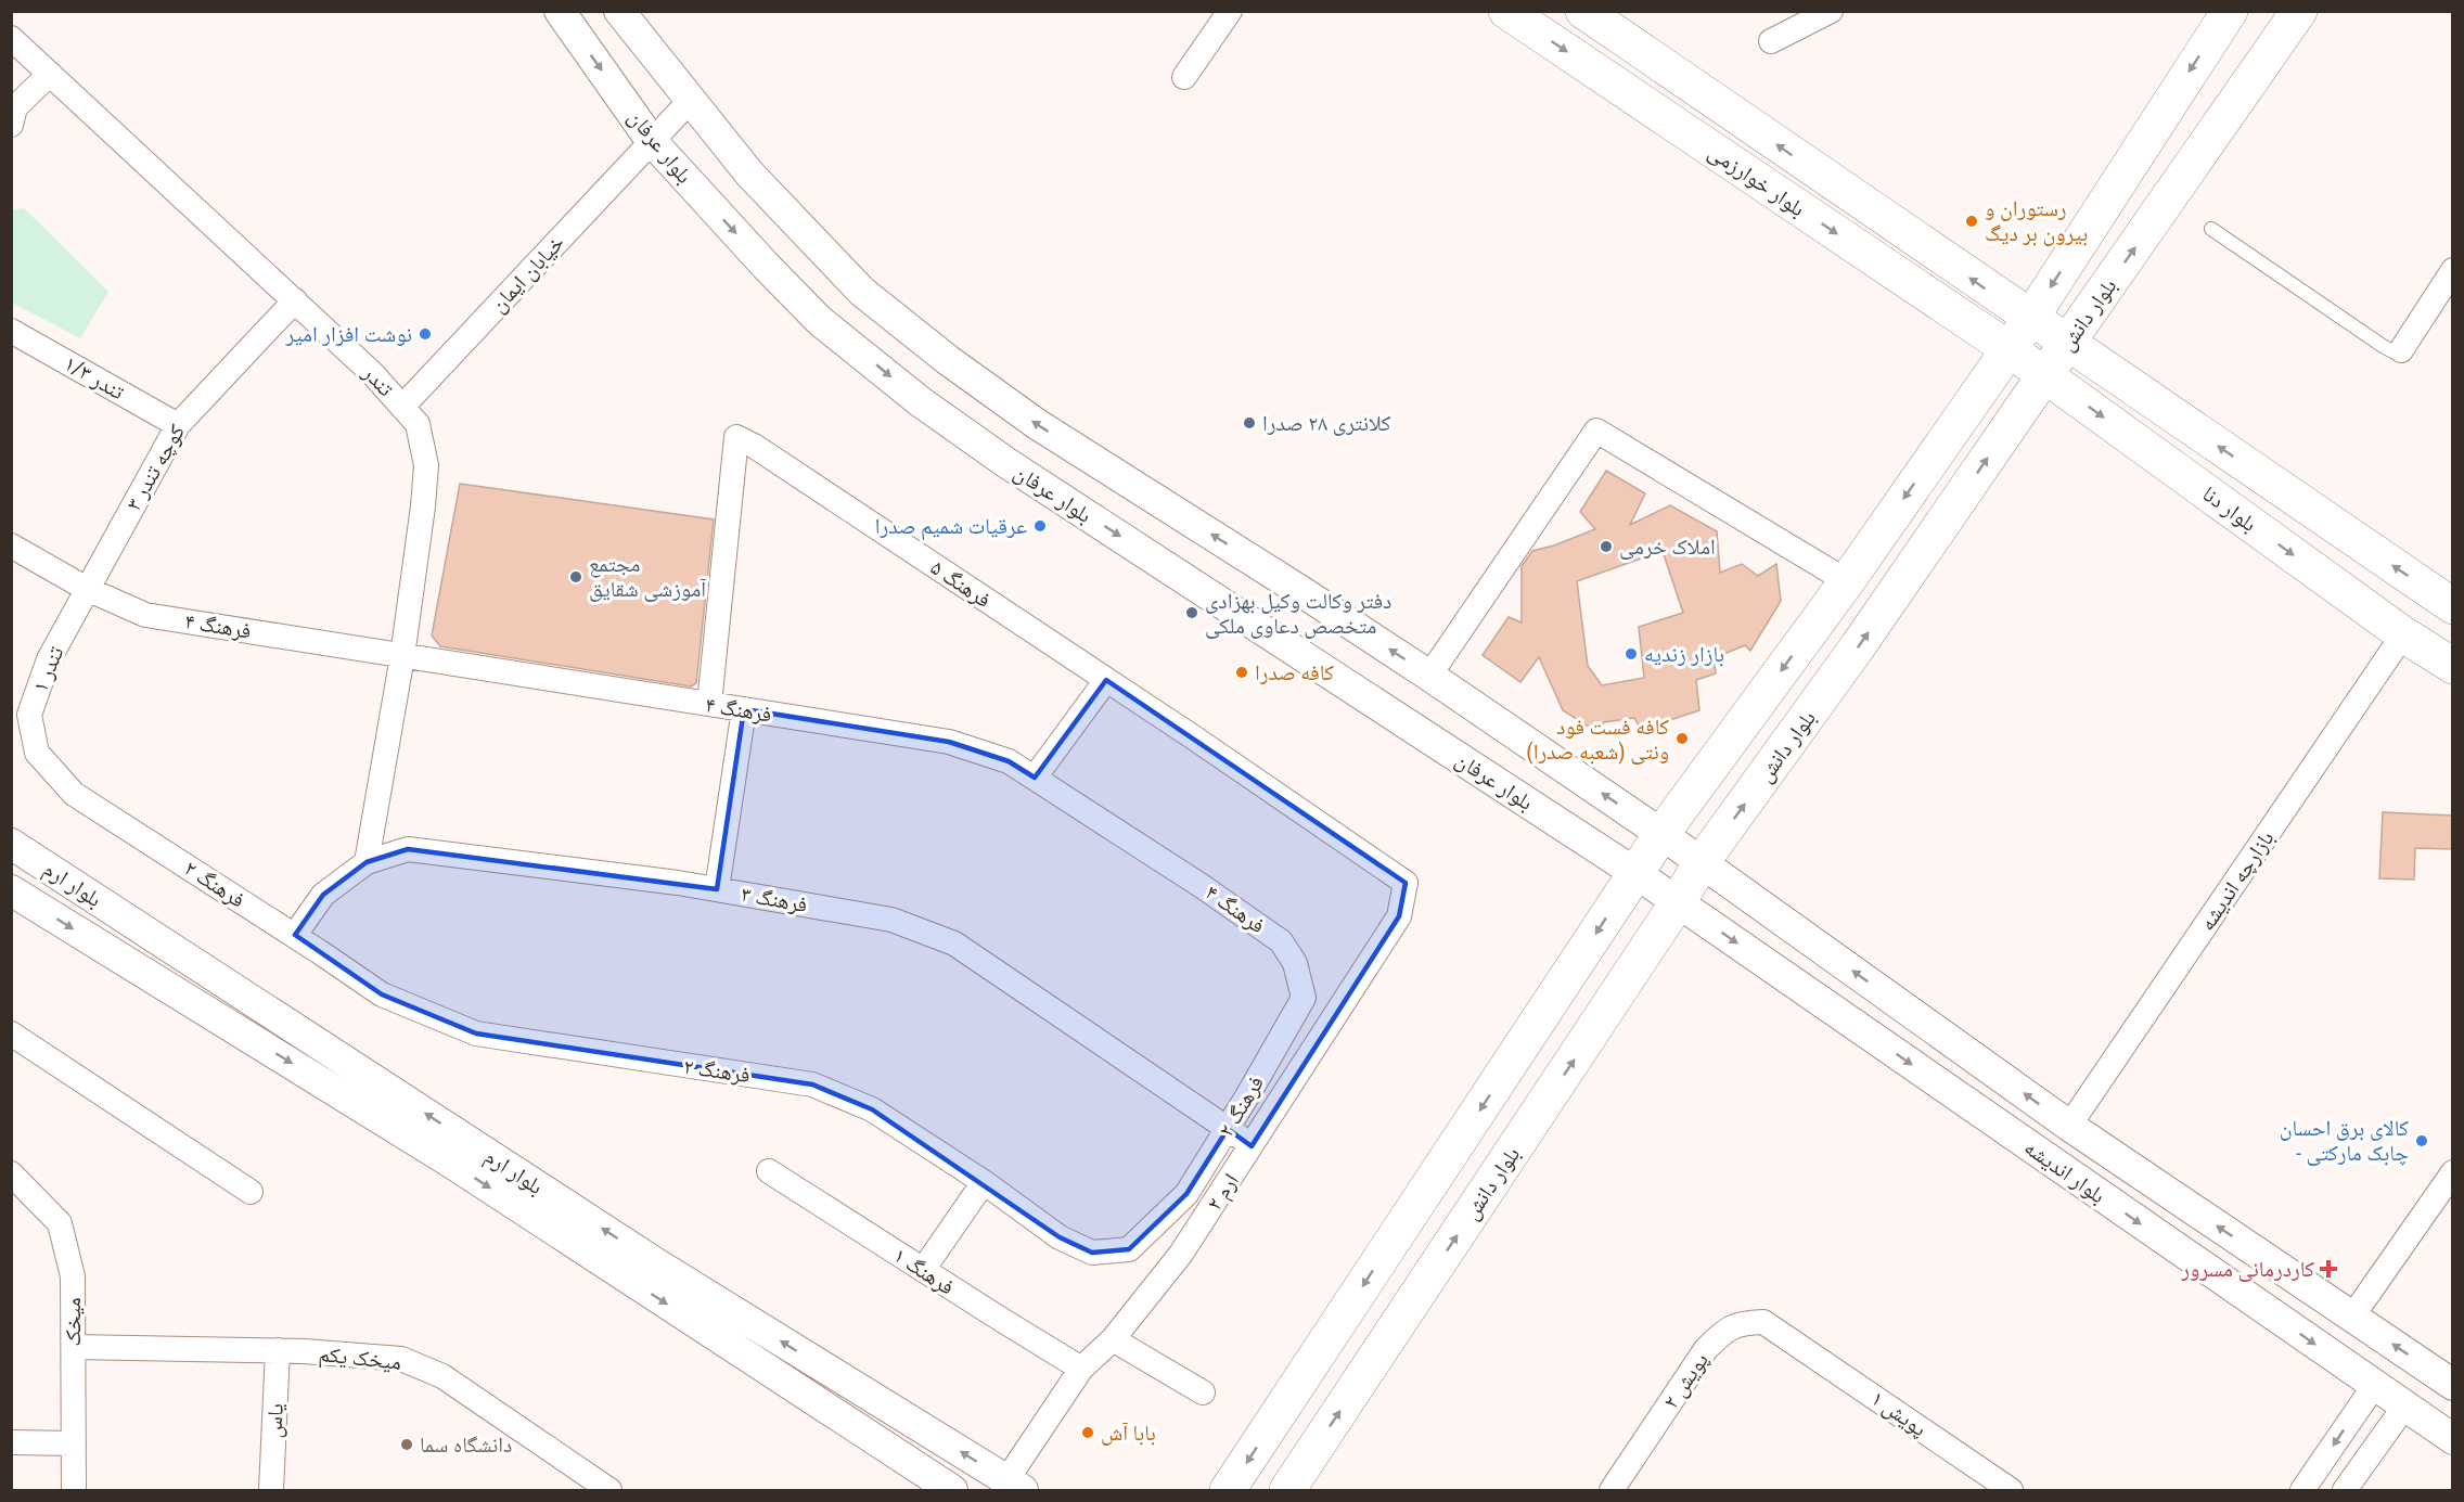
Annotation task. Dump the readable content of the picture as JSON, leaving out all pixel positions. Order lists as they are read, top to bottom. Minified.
{"streets":{"main road":["بلوار خوارزمی","بلوار دانش","بلوار دنا"],"street":["بلوار عرفان","خیابان ایمان","تندر ۱/۳","تندر","کوچه تندر ۳","فرهنگ ۵","فرهنگ ۴","تندر ۱","بازارچه اندیشه","بلوار ارم","فرهنگ ۲","فرهنگ ۳","بلوار اندیشه","ارم ۲","فرهنگ ۱","میخک","میخک یکم","پویش ۲","پویش ۱","یاس"]},"crossings":[["بلوار عرفان","خیابان ایمان"],["بلوار عرفان","بلوار دانش"],["بلوار عرفان","بلوار اندیشه"],["بلوار خوارزمی","بلوار دنا"],["خیابان ایمان","تندر"],["بلوار دانش","بلوار دنا"],["بلوار دانش","بلوار اندیشه"],["تندر ۱/۳","کوچه تندر ۳"],["تندر","کوچه تندر ۳"],["تندر","فرهنگ ۴"],["تندر","فرهنگ ۳"],["کوچه تندر ۳","فرهنگ ۴"],["کوچه تندر ۳","تندر ۱"],["بلوار دنا","بازارچه اندیشه"],["فرهنگ ۵","فرهنگ ۴"],["فرهنگ ۵","ارم ۲"],["فرهنگ ۴","تندر ۱"],["فرهنگ ۴","فرهنگ ۲"],["تندر ۱","فرهنگ ۲"],["بازارچه اندیشه","بلوار اندیشه"],["بلوار ارم","ارم ۲"],["فرهنگ ۲","فرهنگ ۳"],["فرهنگ ۳","ارم ۲"],["ارم ۲","فرهنگ ۱"],["میخک","میخک یکم"],["میخک یکم","یاس"],["پویش ۲","پویش ۱"]],"places":{"other":["رستوران و بیرون بر دیگ","نوشت افزار امیر","کلانتری ۲۸ صدرا","عرقیات شمیم صدرا","املاک خرمی","مجتمع آموزشی شقایق","دفتر وکالت وکیل بهزادی متخصص دعاوی ملکی","بازار زندیه","کافه صدرا","کافه فست فود ونتی (شعبه صدرا)","کالای برق احسان - چابک مارکتی","بابا آش","دانشگاه سما"],"health":["کاردرمانی مسرور"]}}
